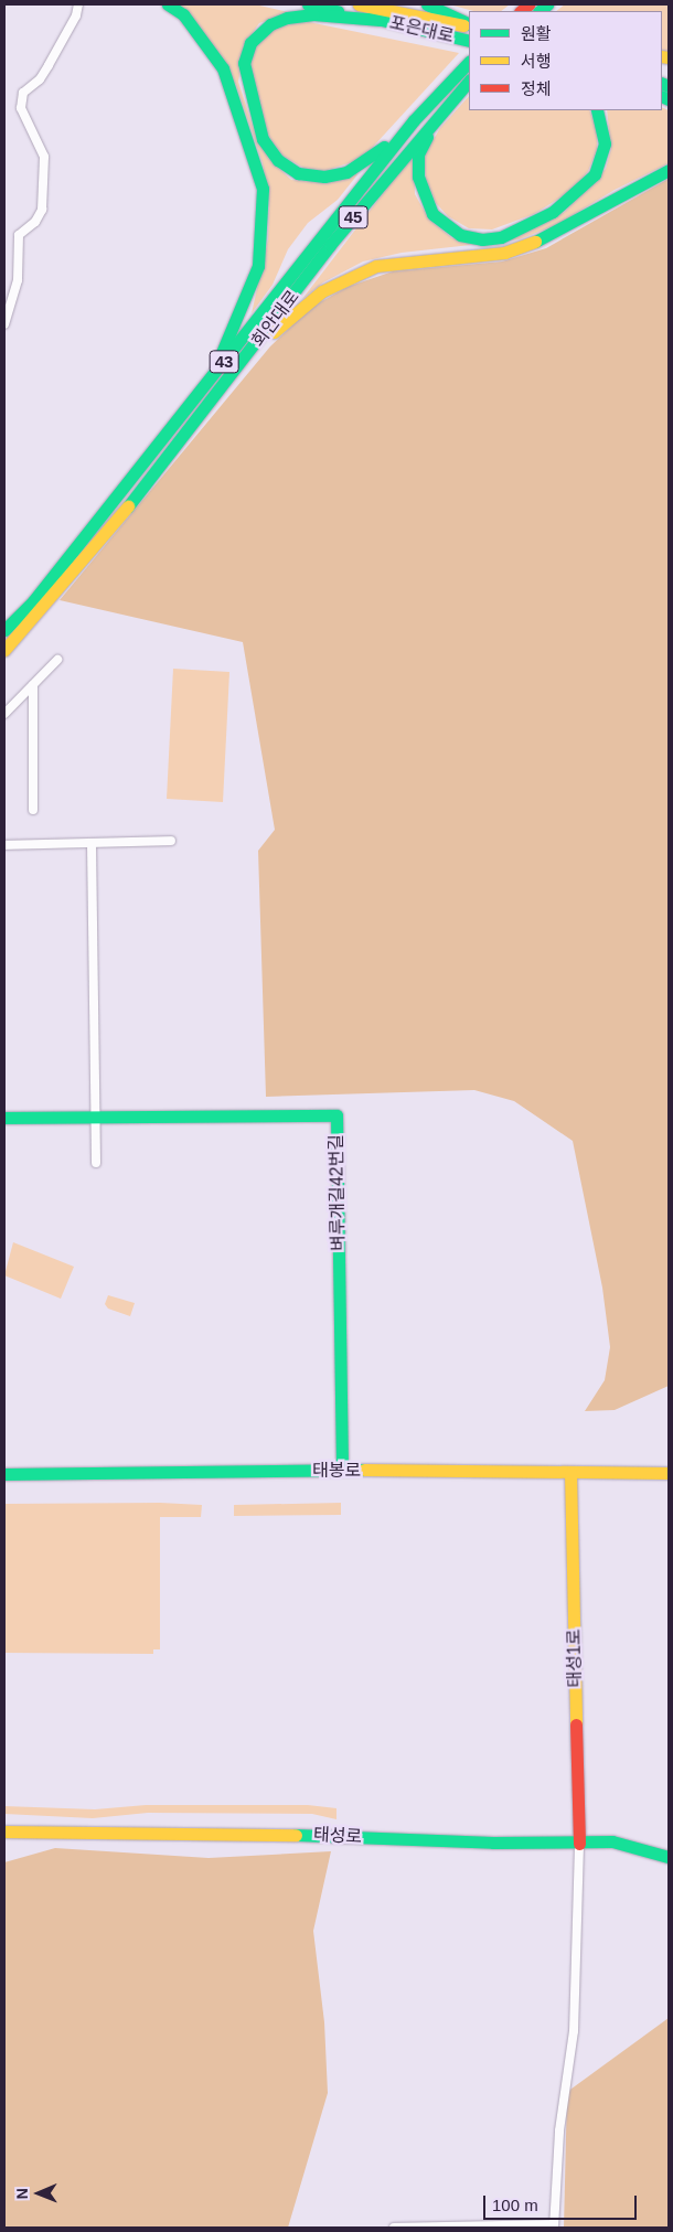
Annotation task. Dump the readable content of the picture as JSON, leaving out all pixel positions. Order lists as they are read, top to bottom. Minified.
{"streets":{"main road":["포은대로","45","회안대로","43","벼루개길42번길","태봉로","태성1로","태성로"]},"crossings":[["벼루개길42번길","태봉로"],["태봉로","태성1로"],["태성1로","태성로"]],"legend":["원활","서행","정체"],"scale_bar":"100 m","north":"left"}
